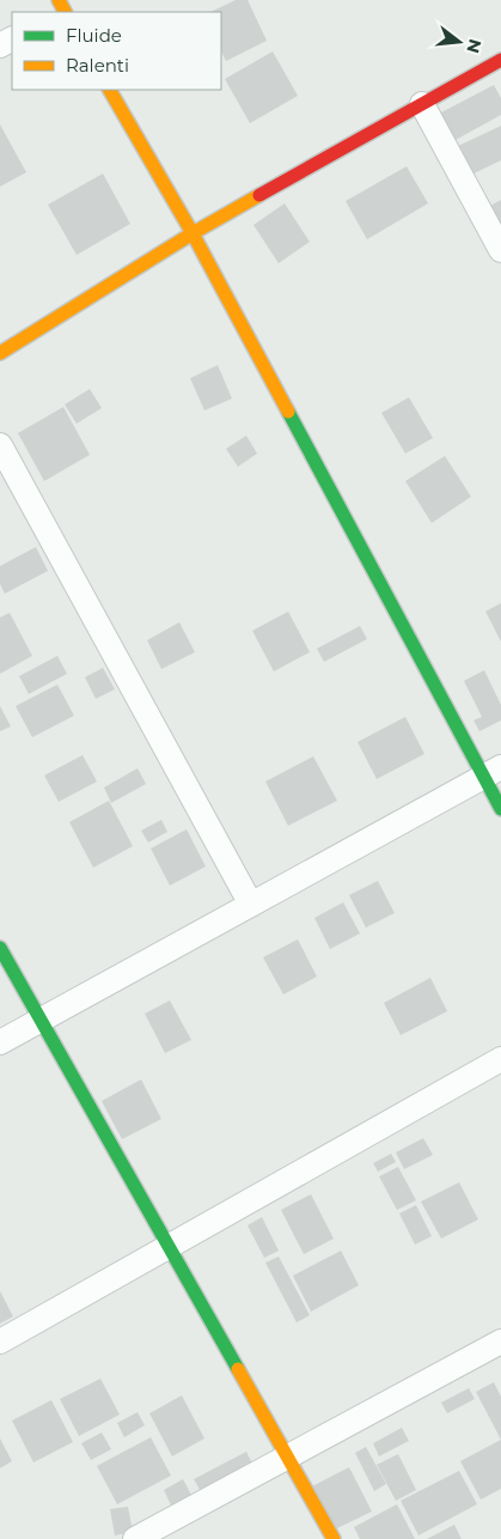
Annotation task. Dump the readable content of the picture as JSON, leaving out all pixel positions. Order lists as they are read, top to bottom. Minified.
{"legend":["Fluide","Ralenti"],"north":"right"}
